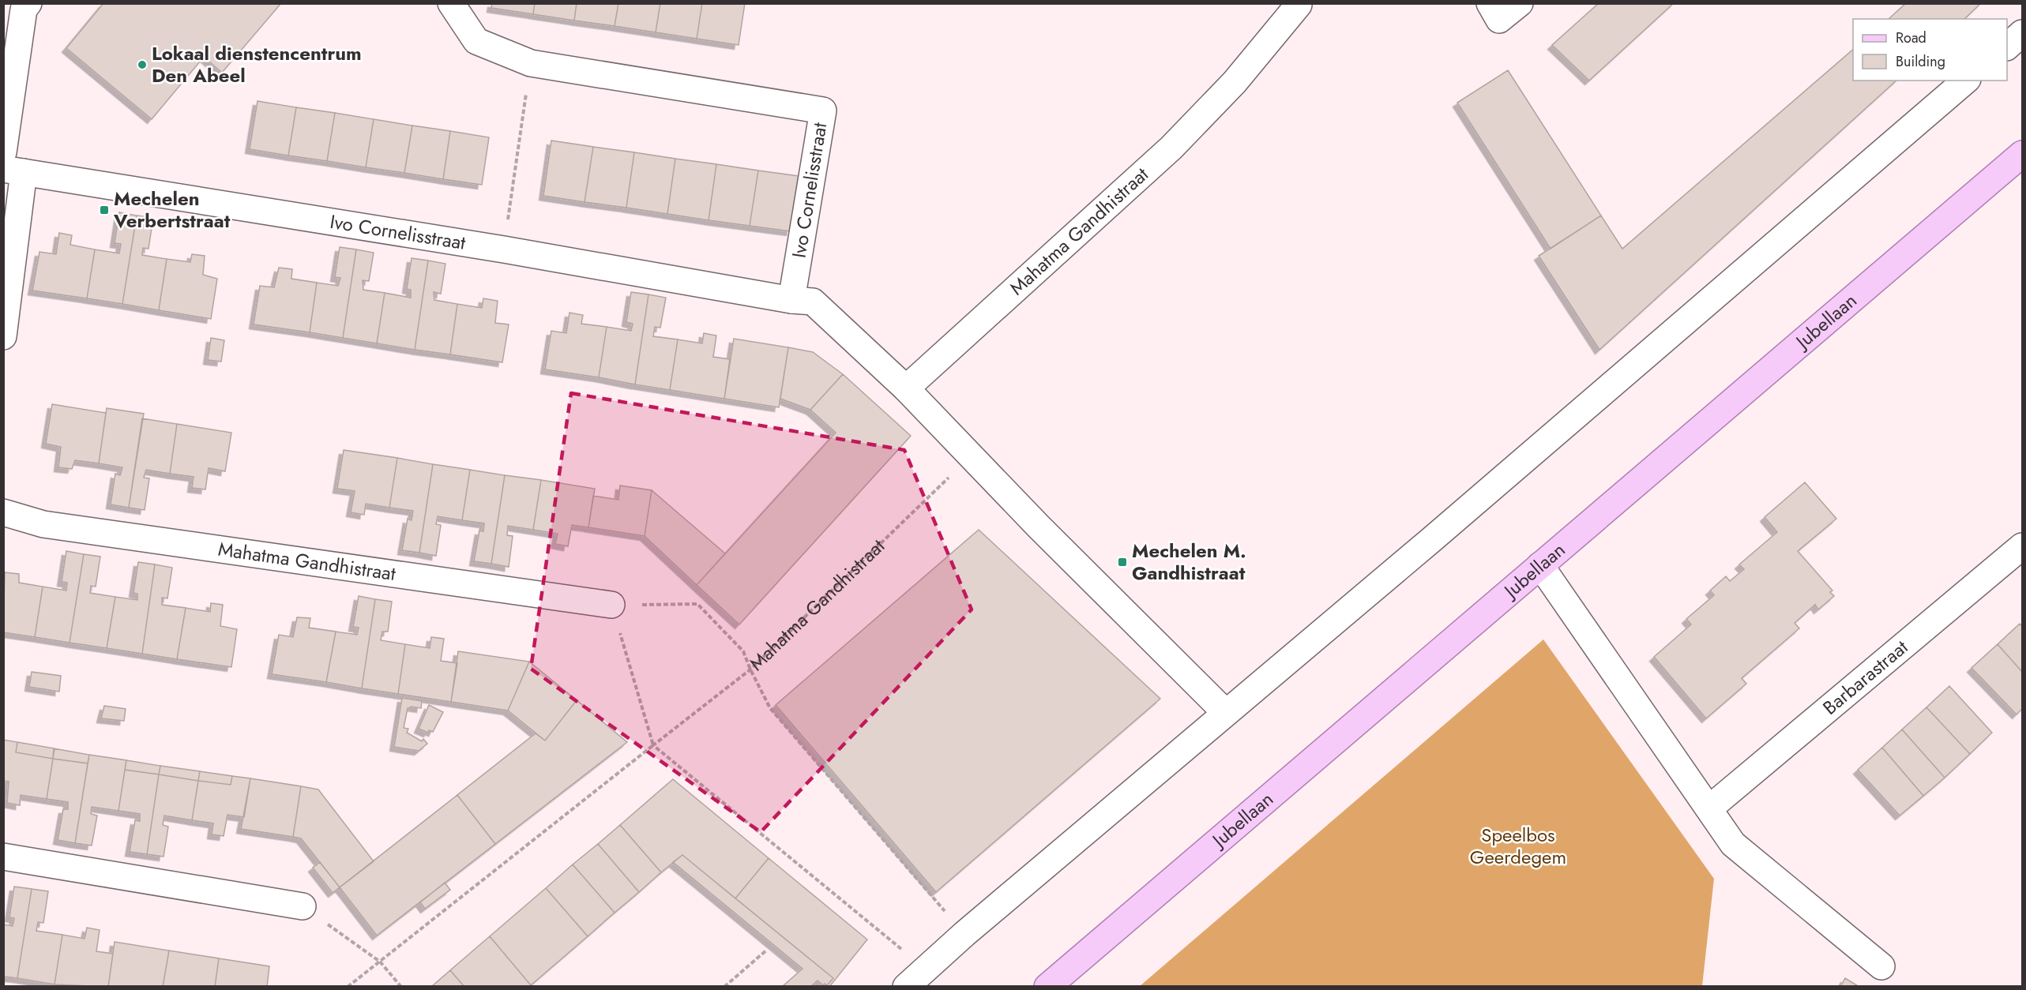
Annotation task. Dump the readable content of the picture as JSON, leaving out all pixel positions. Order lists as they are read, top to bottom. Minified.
{"streets":{"main road":["Jubellaan"],"street":["Ivo Cornelisstraat","Mahatma Gandhistraat","Barbarastraat"]},"crossings":[["Ivo Cornelisstraat","Mahatma Gandhistraat"]],"parks":["Speelbos Geerdegem"],"places":{"other":["Lokaal dienstencentrum Den Abeel"],"transit":["Mechelen Verbertstraat","Mechelen M. Gandhistraat"]},"legend":["Road","Building"]}
